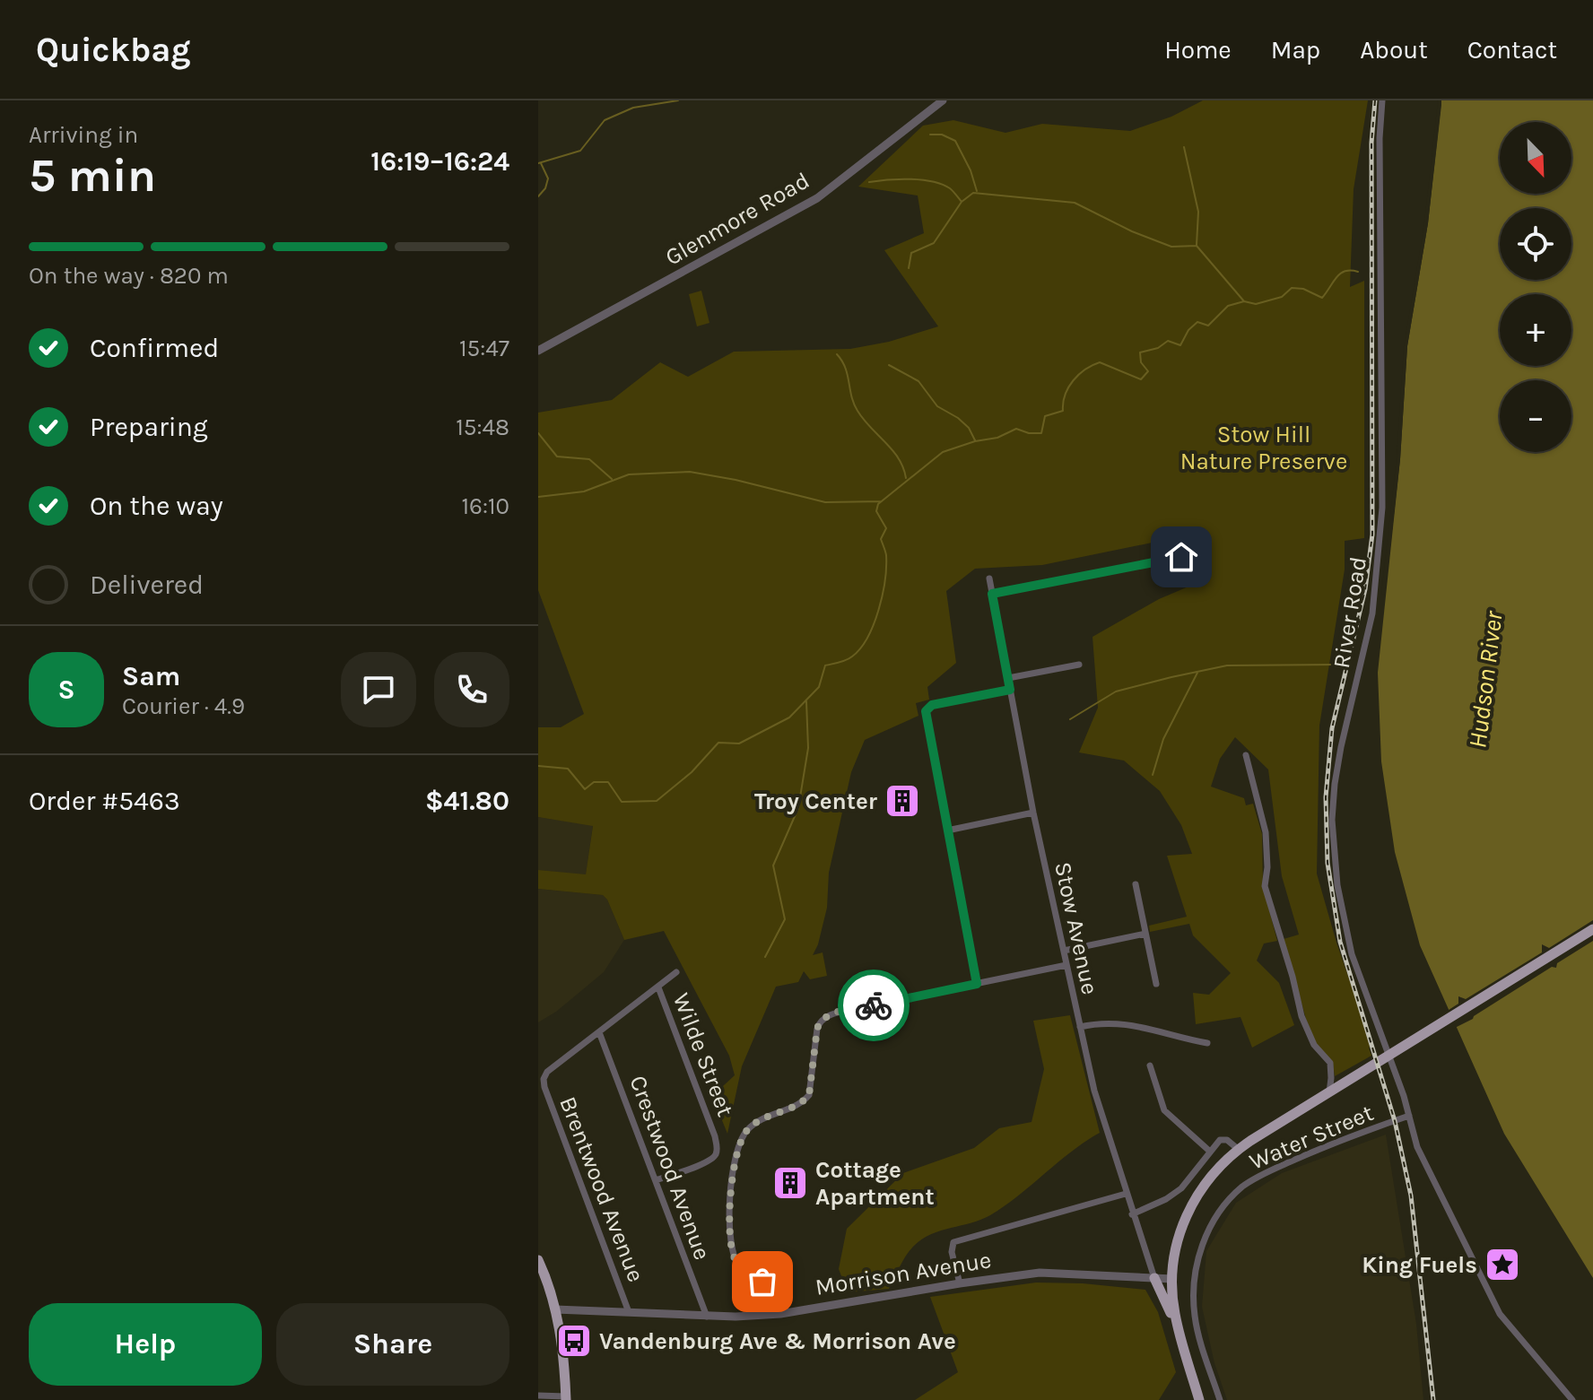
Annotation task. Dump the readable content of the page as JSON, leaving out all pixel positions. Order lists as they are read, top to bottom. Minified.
{"streets":{"street":["Glenmore Road","River Road","Stow Avenue","Wilde Street","Water Street","Crestwood Avenue","Brentwood Avenue","Morrison Avenue"]},"crossings":[["River Road","Water Street"],["Stow Avenue","Morrison Avenue"],["Wilde Street","Crestwood Avenue"],["Crestwood Avenue","Brentwood Avenue"],["Crestwood Avenue","Morrison Avenue"],["Brentwood Avenue","Morrison Avenue"]],"water":["Hudson River"],"parks":["Stow Hill Nature Preserve"],"places":{"building":["Troy Center","Cottage Apartment"],"place":["King Fuels"],"bus stop":["Vandenburg Ave & Morrison Ave"]},"north":"bottom right","page":{"header":"Quickbag","nav":["Home","Map","About","Contact"],"heading":["5 min","Arriving in","16:19–16:24"],"panel":["Sam","Courier · 4.9","Order #5463","$41.80"],"map_buttons":["+","−"],"bar":"On the way · 820 m","list":[["Confirmed","15:47"],["Preparing","15:48"],["On the way","16:10"],"Delivered"],"round":"S","buttons":["Help","Share"]}}
